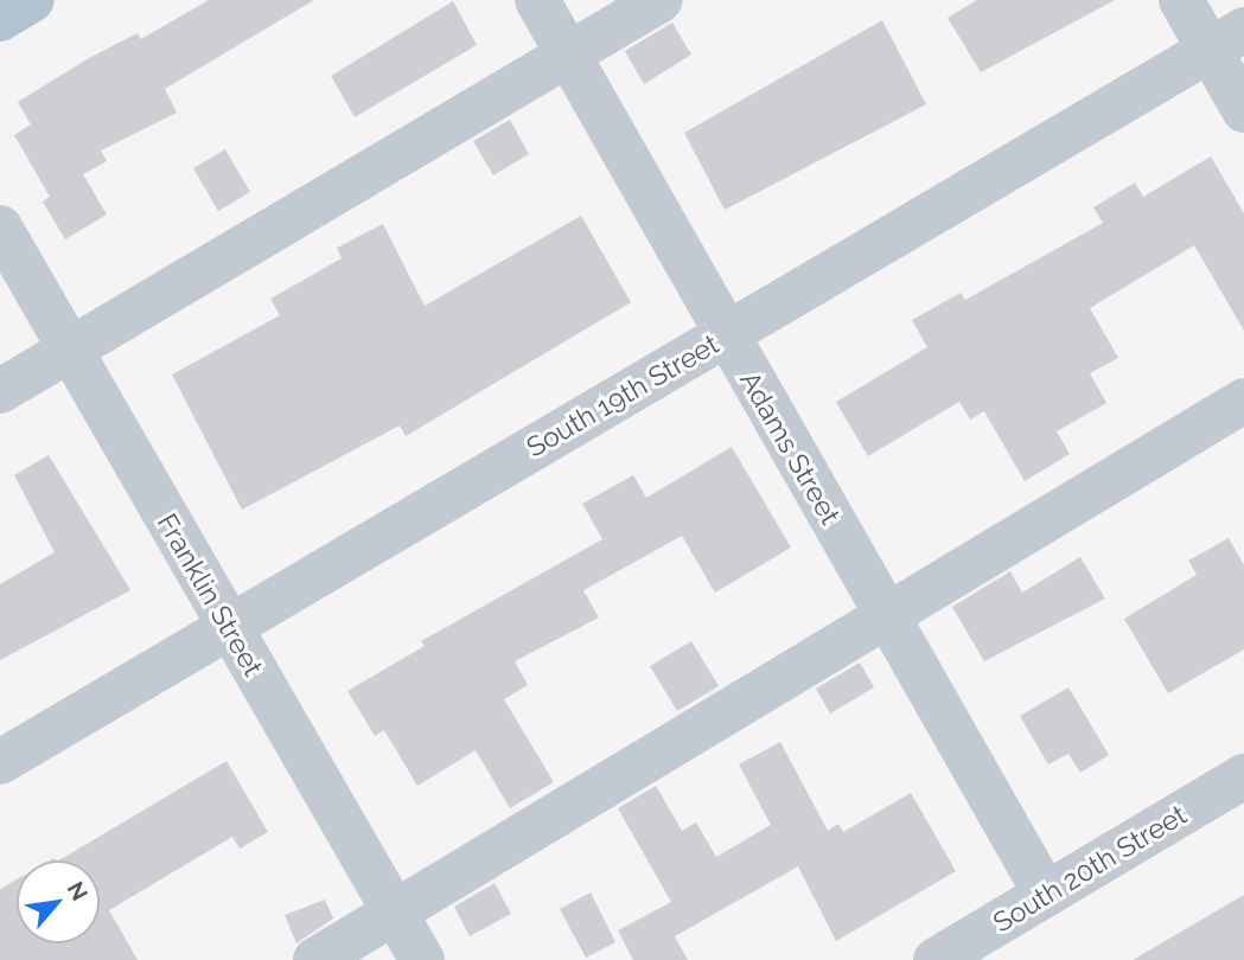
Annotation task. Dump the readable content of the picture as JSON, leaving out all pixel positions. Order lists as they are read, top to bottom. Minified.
{"streets":{"street":["South 19th Street","Adams Street","Franklin Street","South 20th Street"]},"crossings":[["South 19th Street","Adams Street"],["South 19th Street","Franklin Street"],["Adams Street","South 20th Street"]],"north":"top right"}
